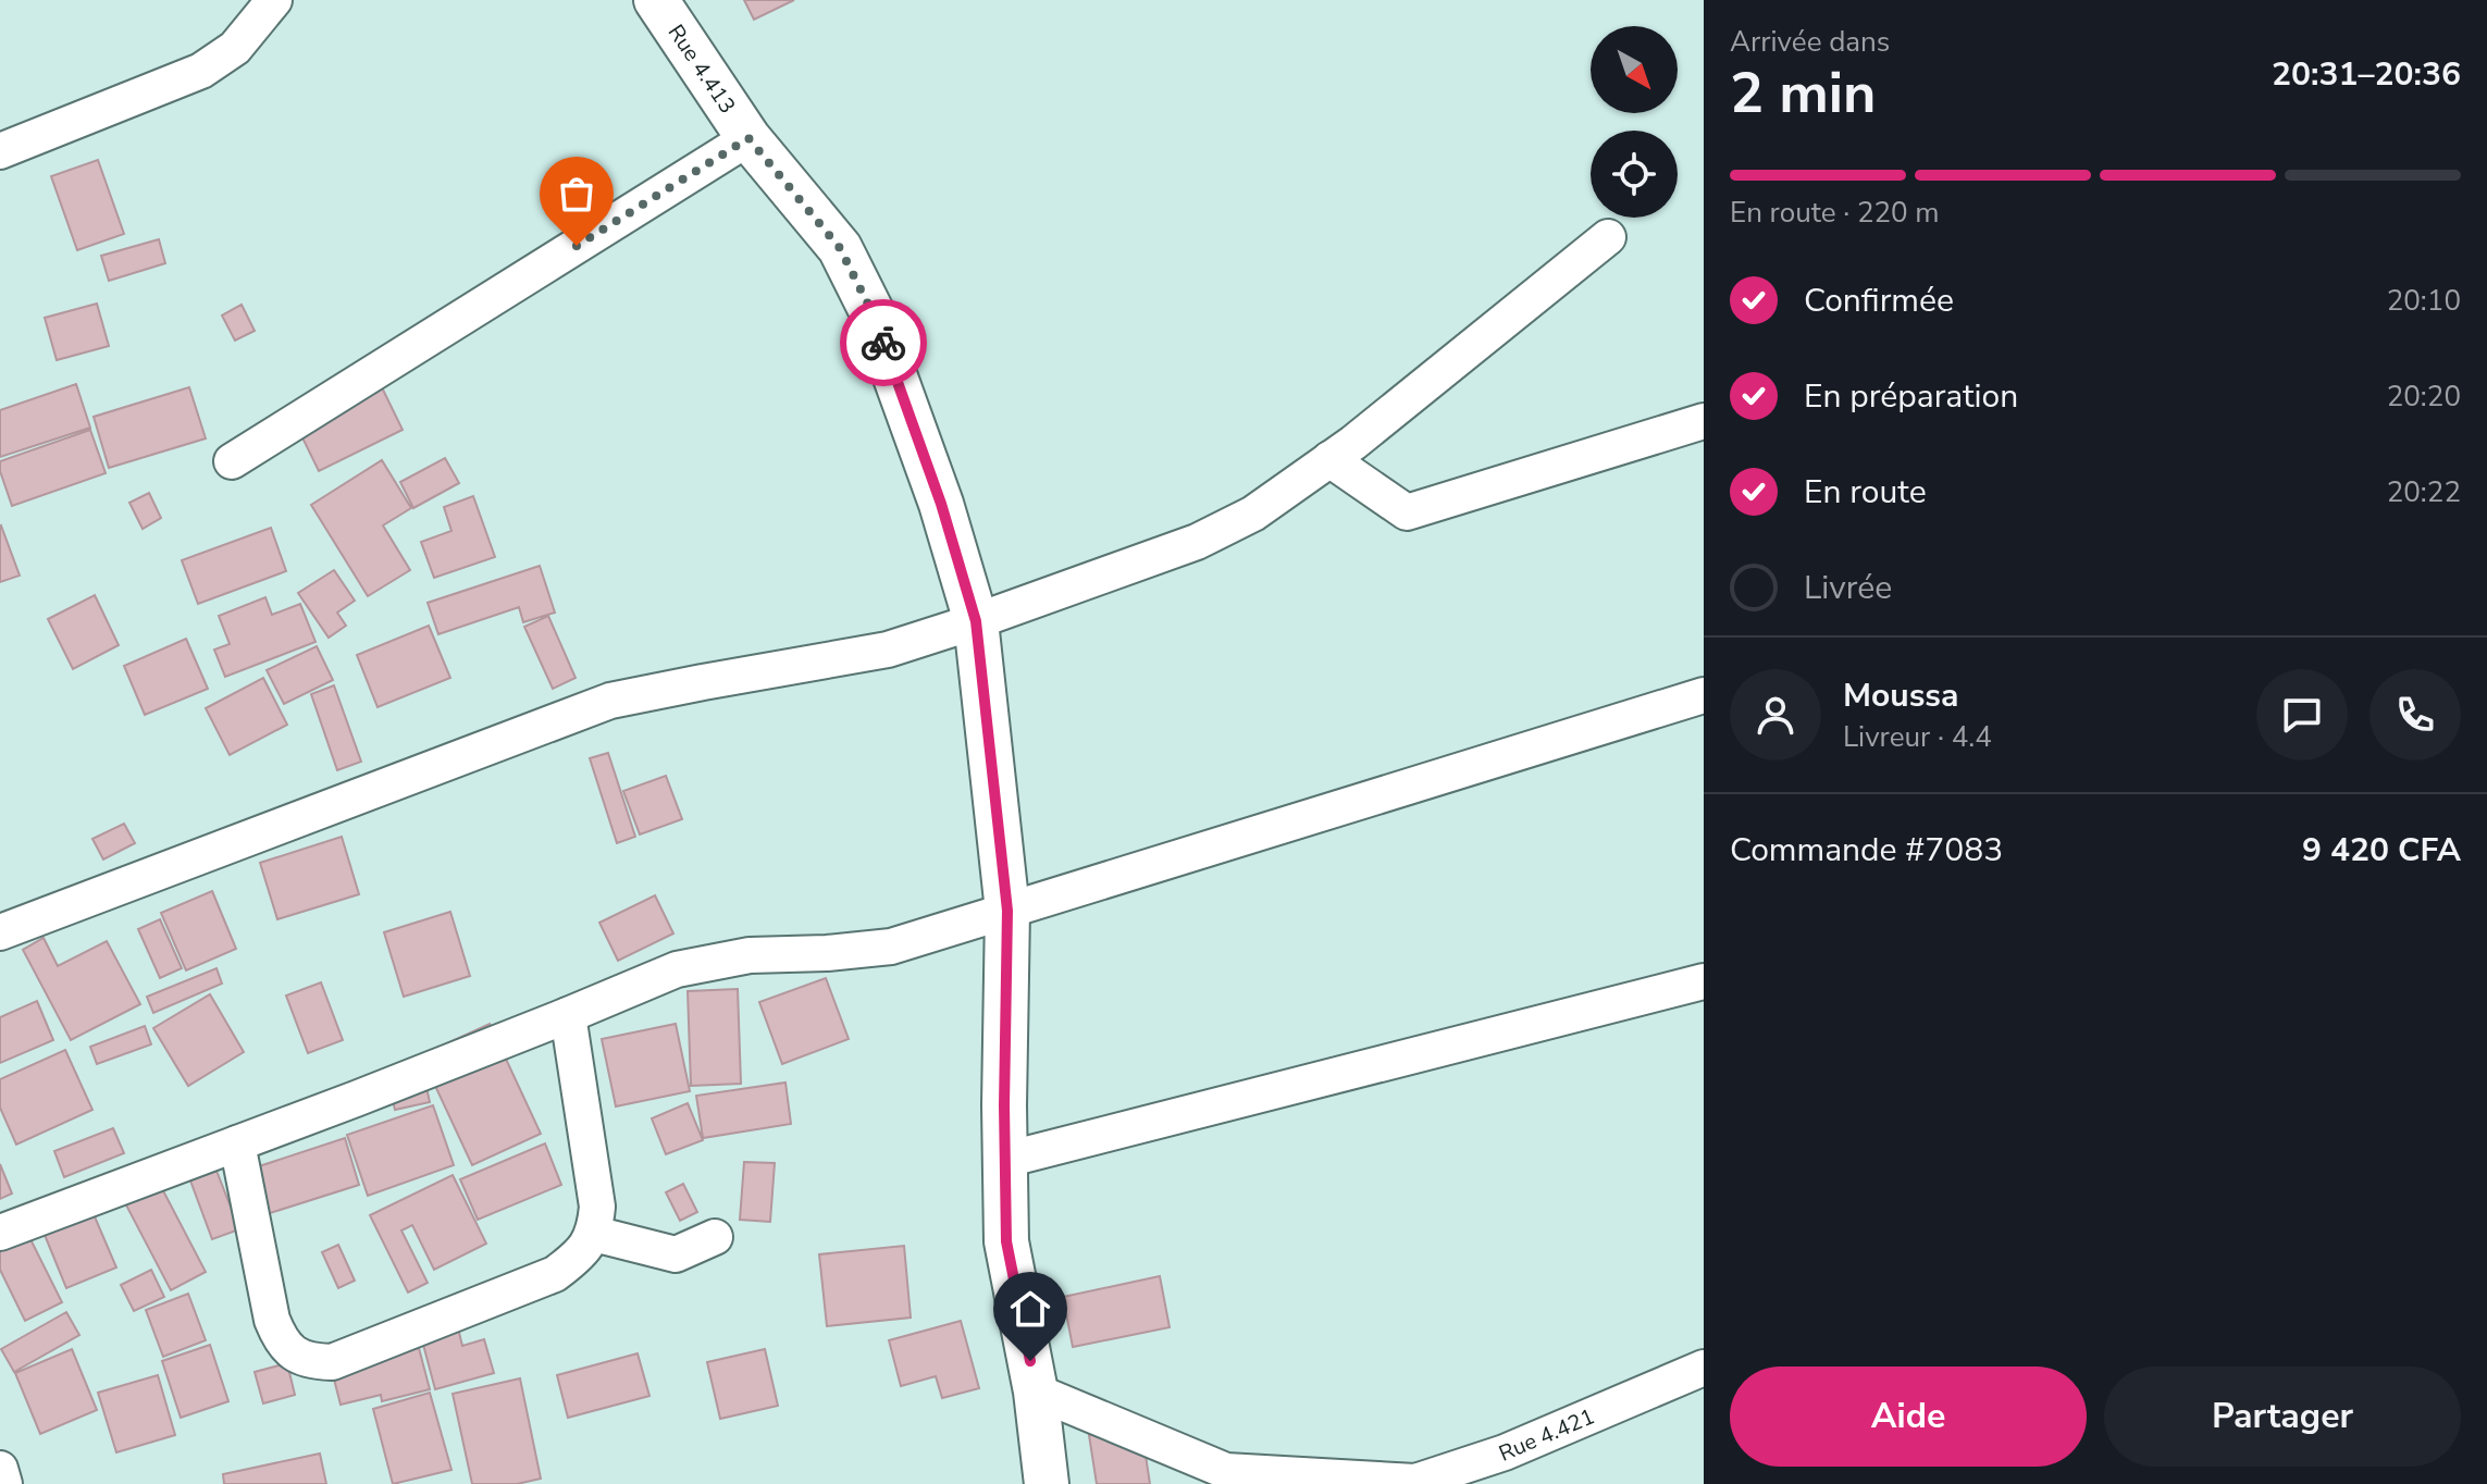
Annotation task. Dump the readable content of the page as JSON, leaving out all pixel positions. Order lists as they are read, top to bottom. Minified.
{"streets":{"street":["Rue 4.413","Rue 4.421"]},"crossings":[["Rue 4.413","Rue 4.421"]],"north":"bottom right","page":{"heading":["2 min","Arrivée dans","20:31–20:36"],"panel":["Moussa","Livreur · 4.4","Commande #7083","9 420 CFA"],"bar":"En route · 220 m","list":[["Confirmée","20:10"],["En préparation","20:20"],["En route","20:22"],"Livrée"],"buttons":["Aide","Partager"]}}
